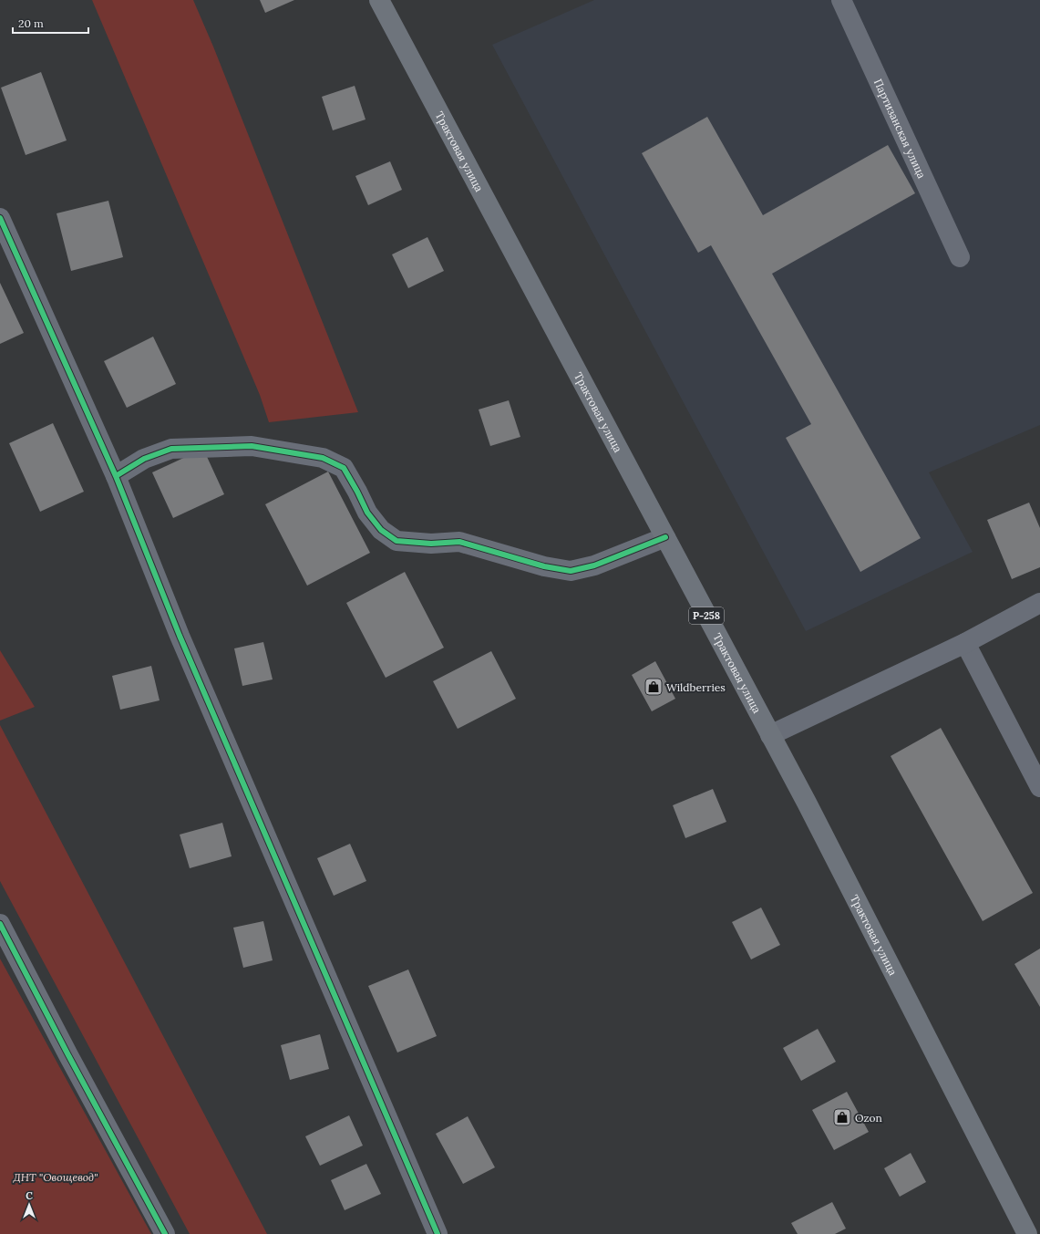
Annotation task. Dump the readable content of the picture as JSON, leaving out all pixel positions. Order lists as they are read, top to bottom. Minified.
{"streets":{"highway":["Трактовая улица","Р-258"],"street":["Партизанская улица"]},"parks":["ДНТ \"Овощевод\""],"places":{"shop":["Wildberries","Ozon"]},"scale_bar":"20 m","north":"top"}
